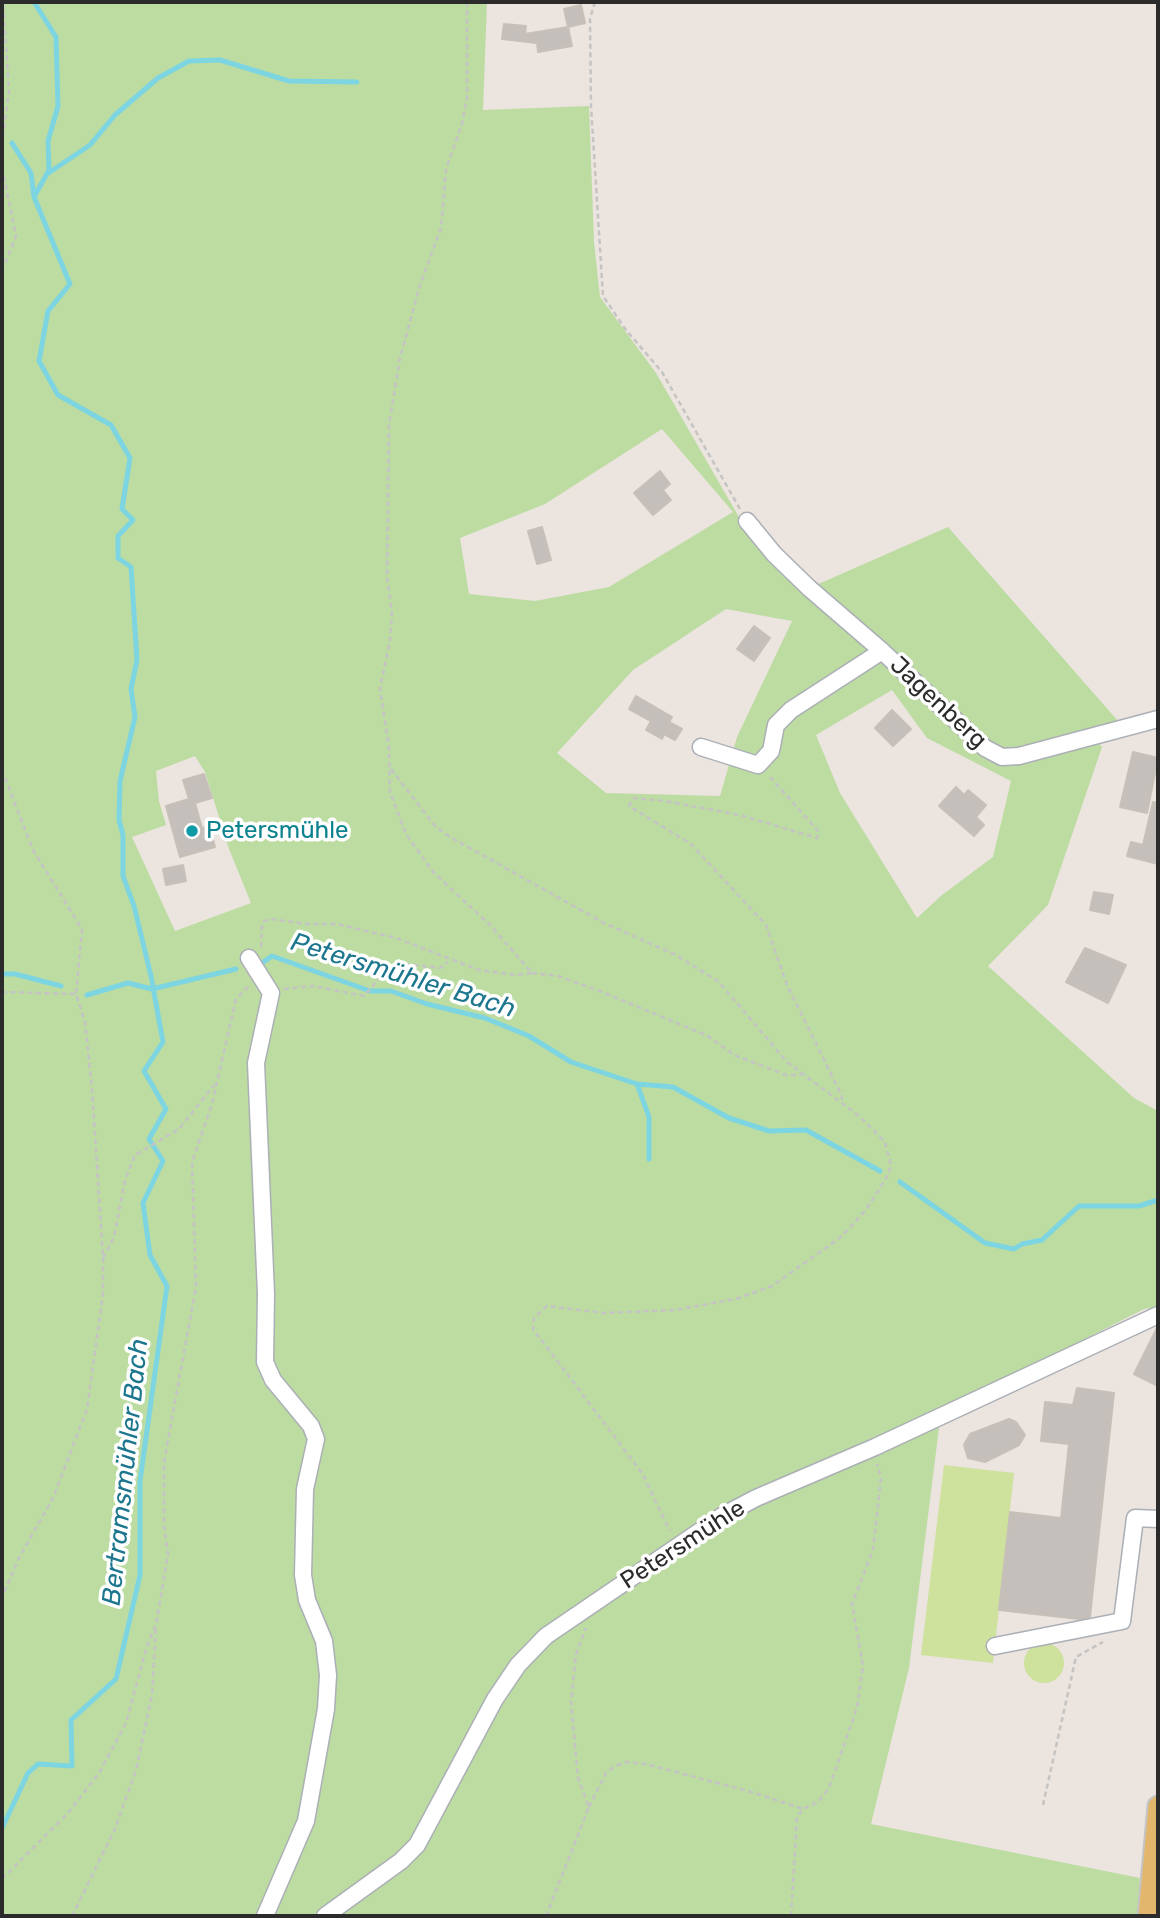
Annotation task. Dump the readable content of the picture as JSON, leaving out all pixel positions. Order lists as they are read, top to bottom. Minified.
{"streets":{"lane":["Jagenberg","Petersmühle"]},"water":["Petersmühler Bach","Bertramsmühler Bach"],"places":["Petersmühle"]}
